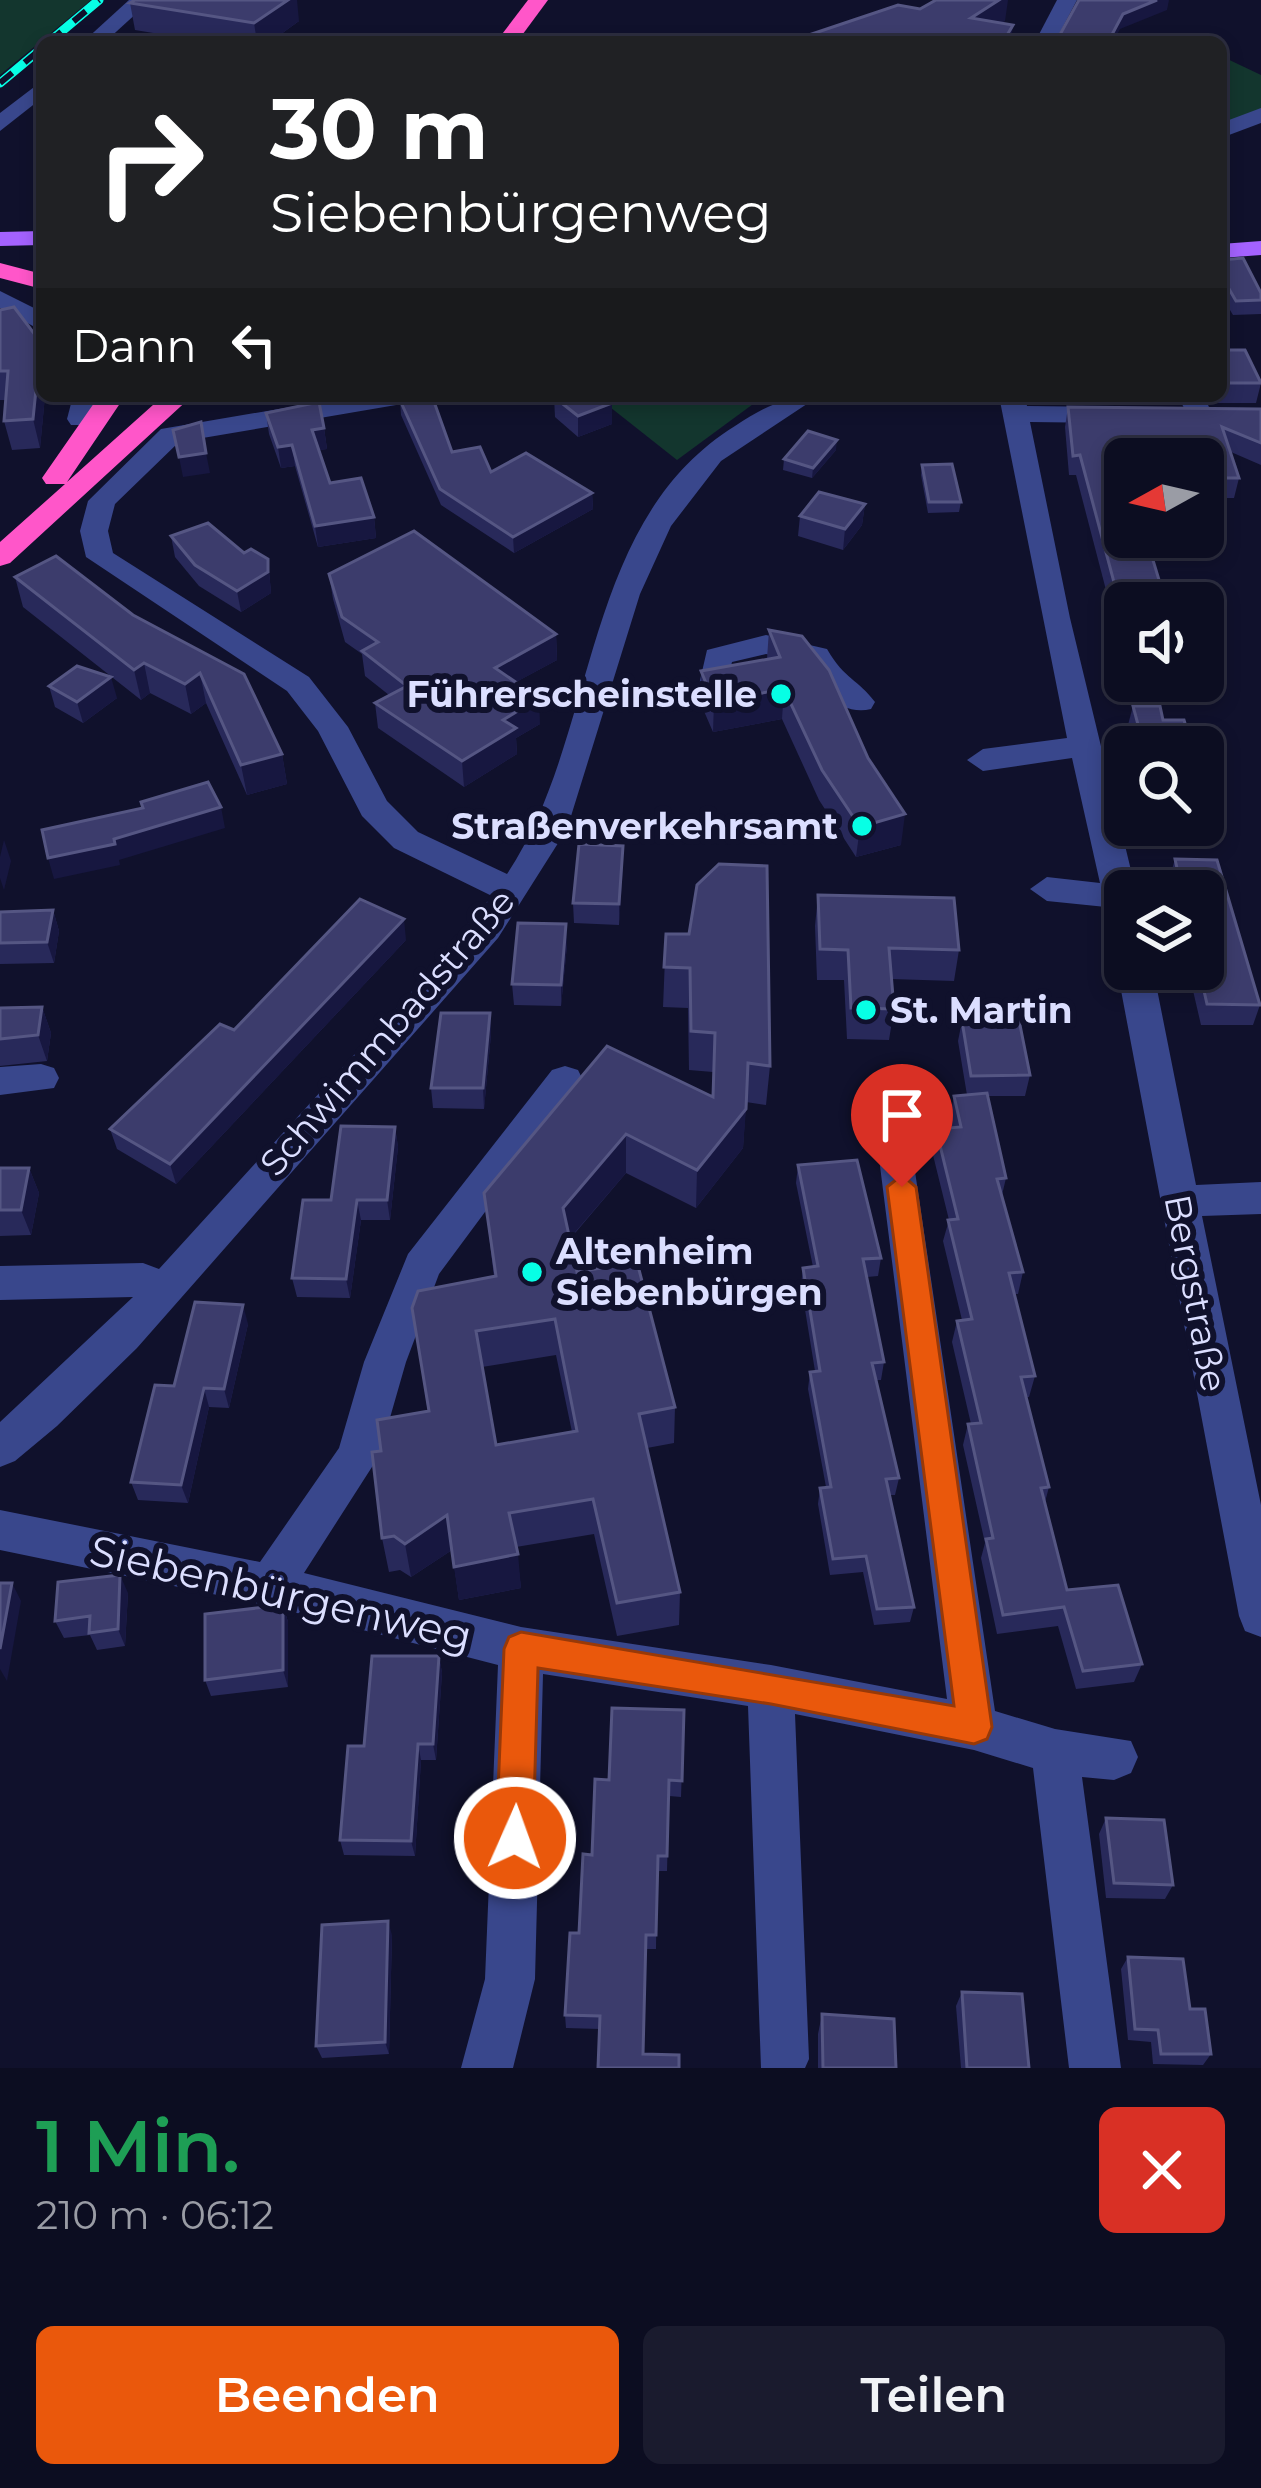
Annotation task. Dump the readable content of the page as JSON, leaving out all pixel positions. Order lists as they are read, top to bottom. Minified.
{"streets":{"street":["Schwimmbadstraße","Bergstraße","Siebenbürgenweg"]},"places":["Führerscheinstelle","Straßenverkehrsamt","St. Martin","Altenheim Siebenbürgen"],"north":"left","page":{"turn":["30 m","Siebenbürgenweg"],"then":"Dann","heading":["1 Min.","210 m · 06:12"],"buttons":["Beenden","Teilen"]}}
